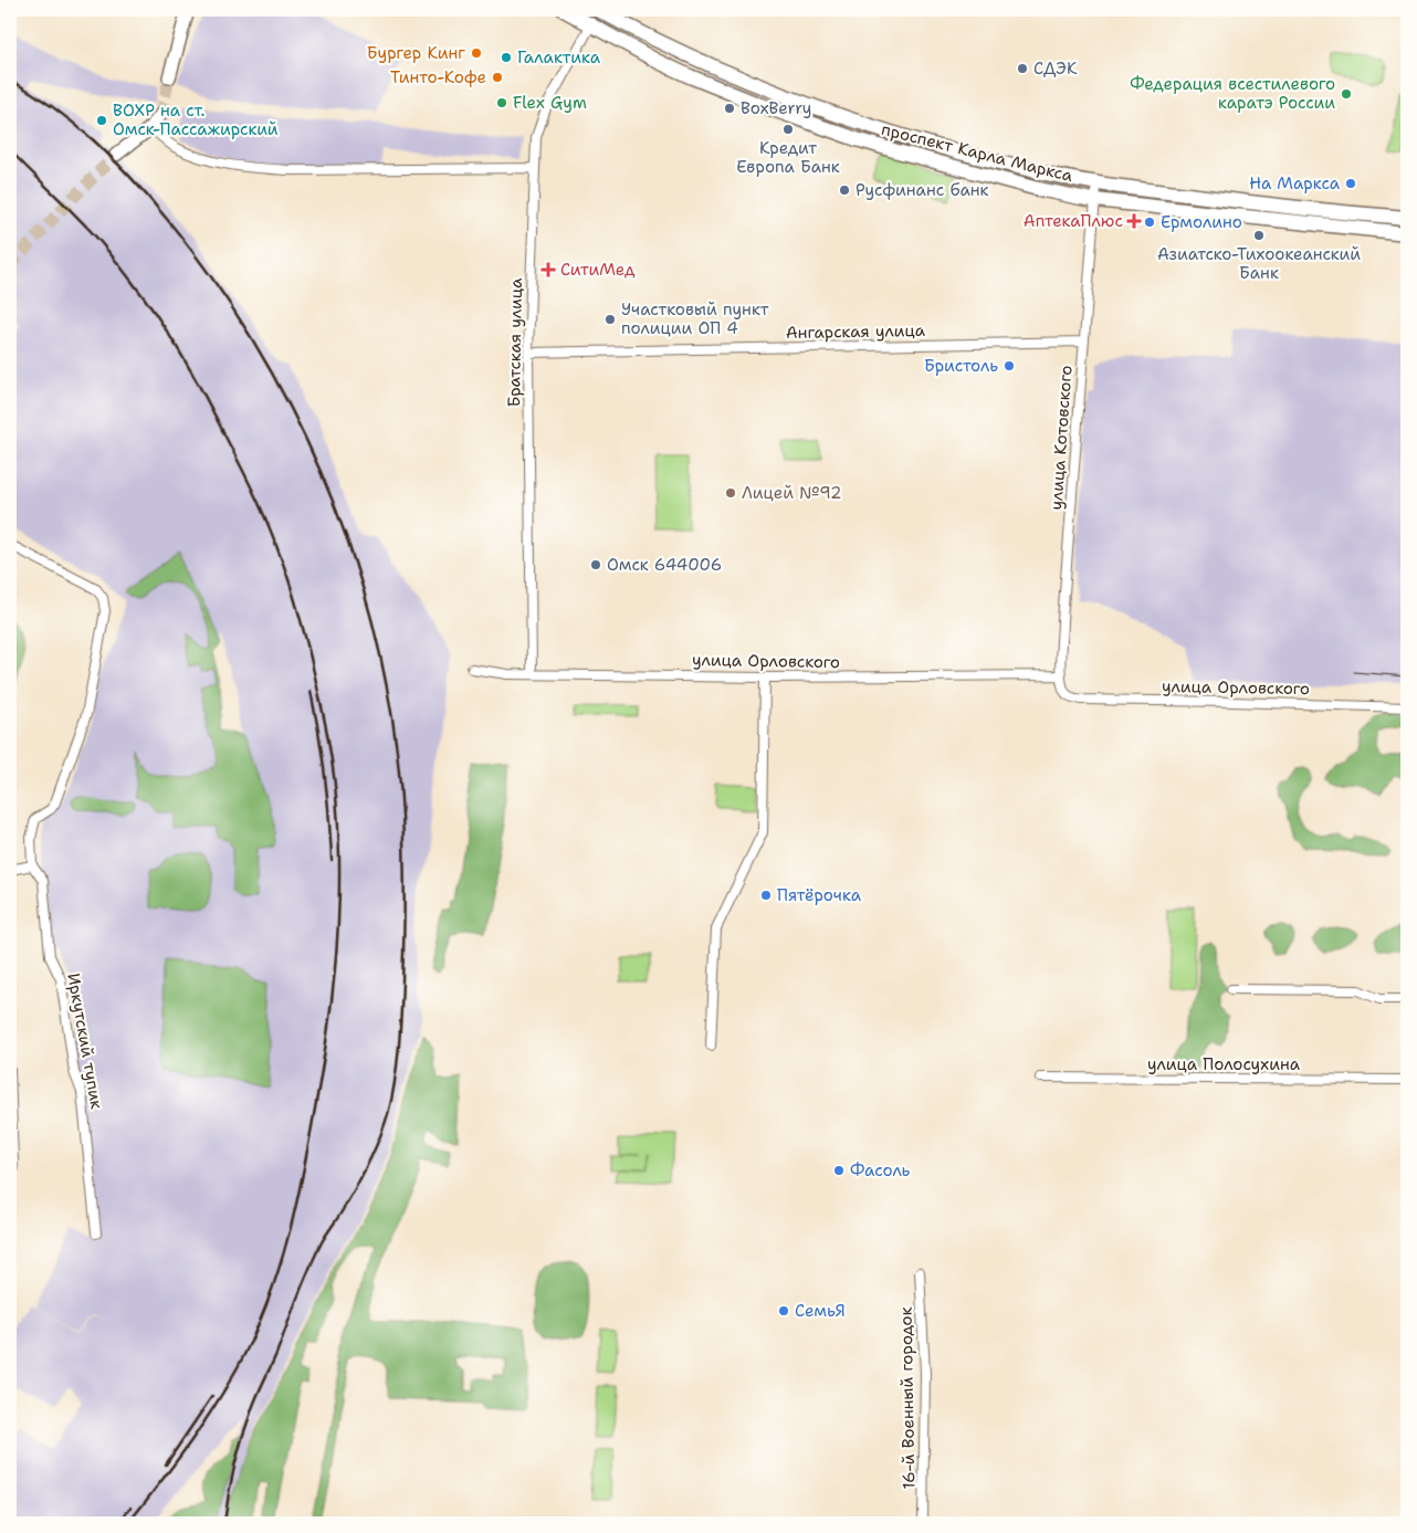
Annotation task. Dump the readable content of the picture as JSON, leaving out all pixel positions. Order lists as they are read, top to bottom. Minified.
{"streets":{"main road":["проспект Карла Маркса"],"street":["Ангарская улица","Братская улица","улица Котовского","улица Орловского","Иркутский тупик","улица Полосухина","16-й Военный городок"]},"crossings":[["проспект Карла Маркса","Братская улица"],["проспект Карла Маркса","улица Котовского"],["Ангарская улица","Братская улица"],["Ангарская улица","улица Котовского"],["Братская улица","улица Орловского"],["улица Котовского","улица Орловского"]],"places":{"other":["Бургер Кинг","Галактика","СДЭК","Тинто-Кофе","Федерация всестилевого каратэ России","Flex Gym","BoxBerry","ВОХР на ст. Омск-Пассажирский","Кредит Европа Банк","На Маркса","Русфинанс банк","Ермолино","Азиатско-Тихоокеанский Банк","Участковый пункт полиции ОП 4","Бристоль","Лицей №92","Омск 644006","Пятёрочка","Фасоль","СемьЯ"],"health":["АптекаПлюс","СитиМед"]}}
